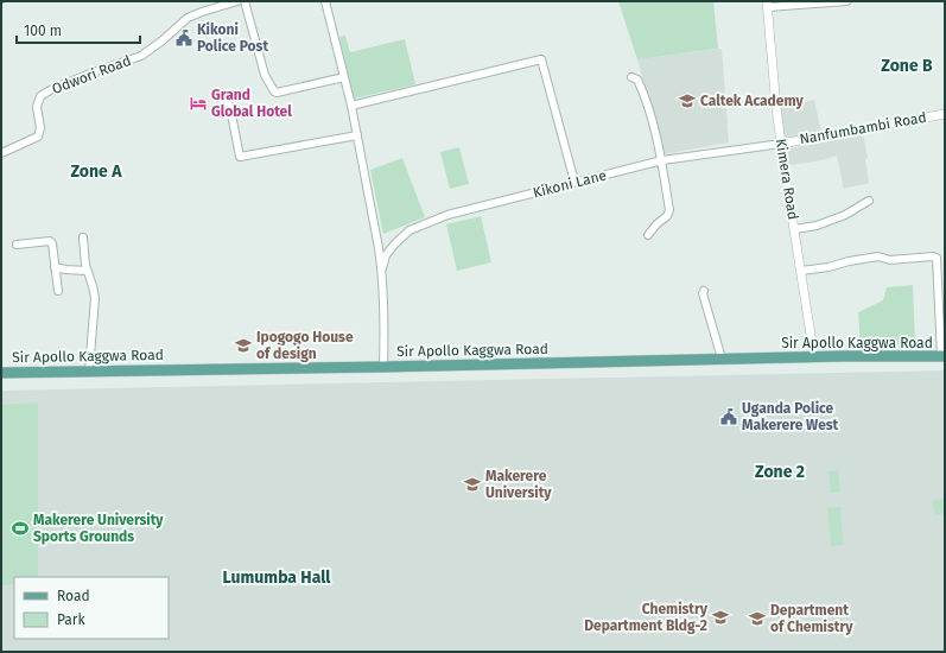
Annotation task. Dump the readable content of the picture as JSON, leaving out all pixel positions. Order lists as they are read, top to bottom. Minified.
{"streets":{"main road":["Sir Apollo Kaggwa Road"],"street":["Odwori Road","Nanfumbambi Road","Kimera Road","Kikoni Lane"]},"crossings":[["Nanfumbambi Road","Kimera Road"],["Nanfumbambi Road","Kikoni Lane"],["Kimera Road","Kikoni Lane"],["Kimera Road","Sir Apollo Kaggwa Road"]],"districts":["Zone B","Zone A","Zone 2","Lumumba Hall"],"places":{"public building":["Kikoni Police Post","Uganda Police Makerere West"],"school or university":["Caltek Academy","Ipogogo House of design","Makerere University","Chemistry Department Bldg-2","Department of Chemistry"],"hotel":["Grand Global Hotel"],"sports":["Makerere University Sports Grounds"]},"legend":["Road","Park"],"scale_bar":"100 m"}
